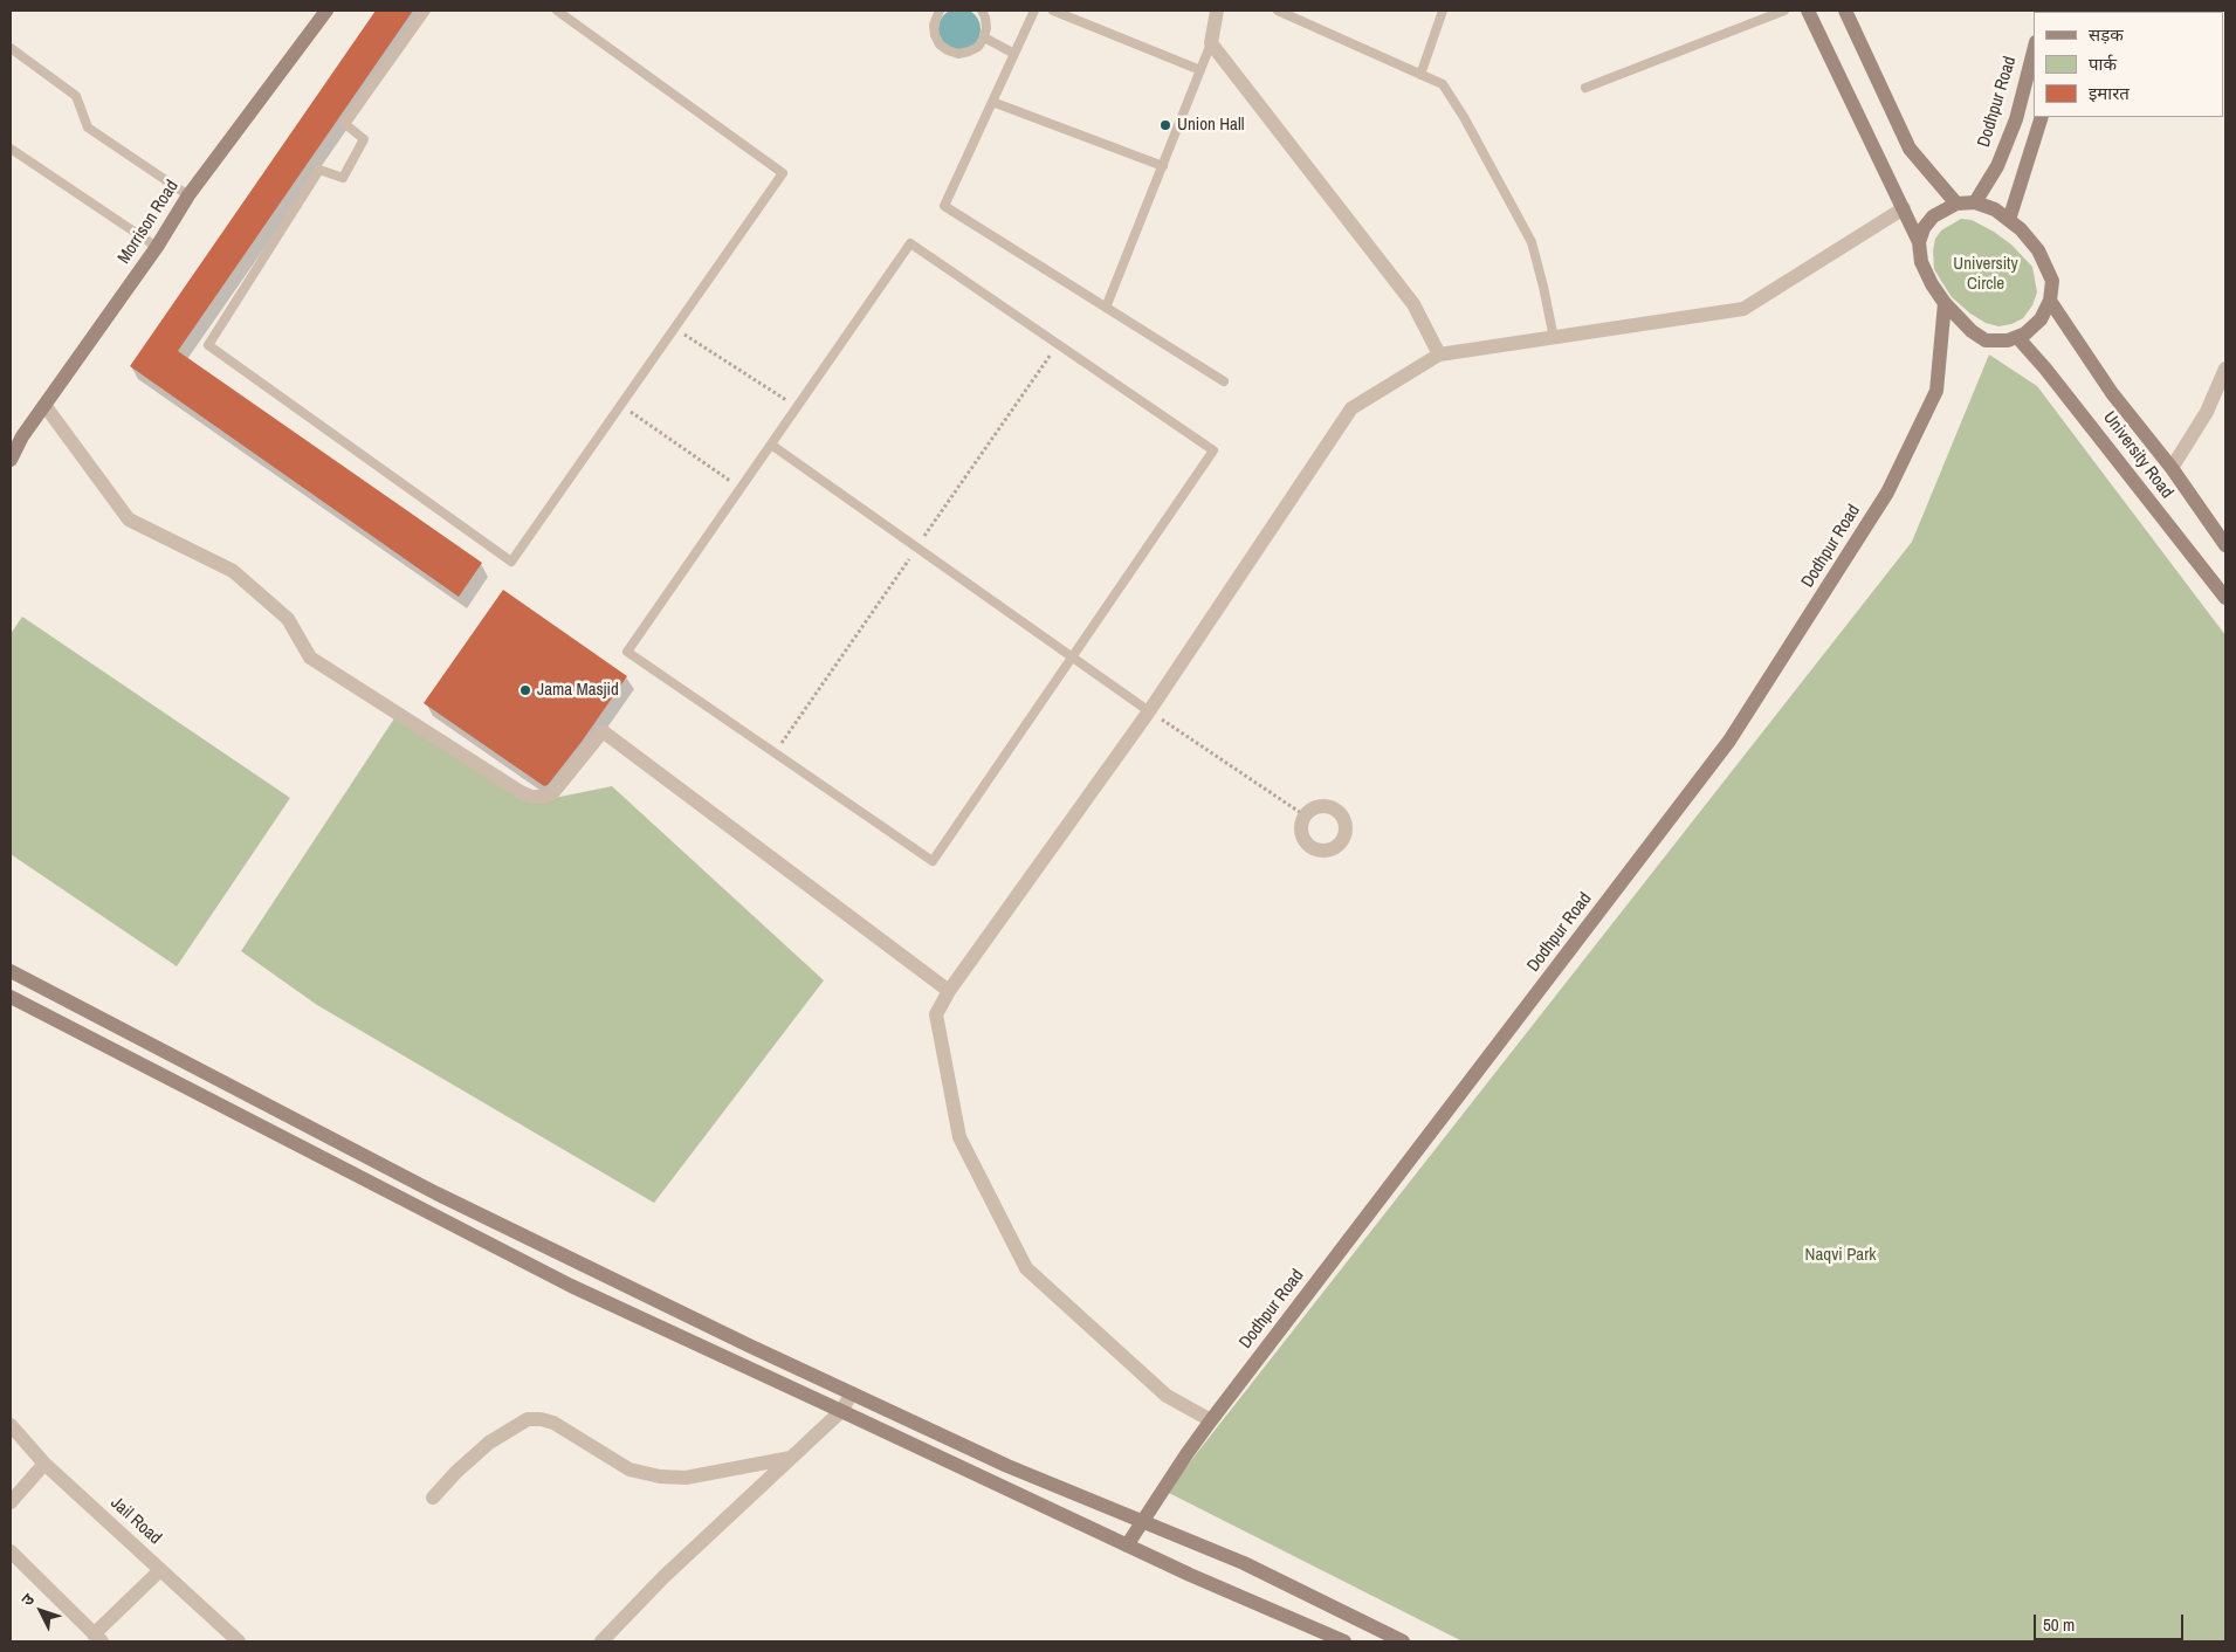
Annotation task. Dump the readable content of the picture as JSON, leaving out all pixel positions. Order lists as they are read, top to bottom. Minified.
{"streets":{"main road":["Dodhpur Road","Morrison Road","University Road"],"street":["Jail Road"]},"crossings":[["Dodhpur Road","University Road"]],"parks":["University Circle","Naqvi Park"],"places":["Union Hall","Jama Masjid"],"legend":["सड़क","पार्क","इमारत"],"scale_bar":"50 m","north":"top left"}
